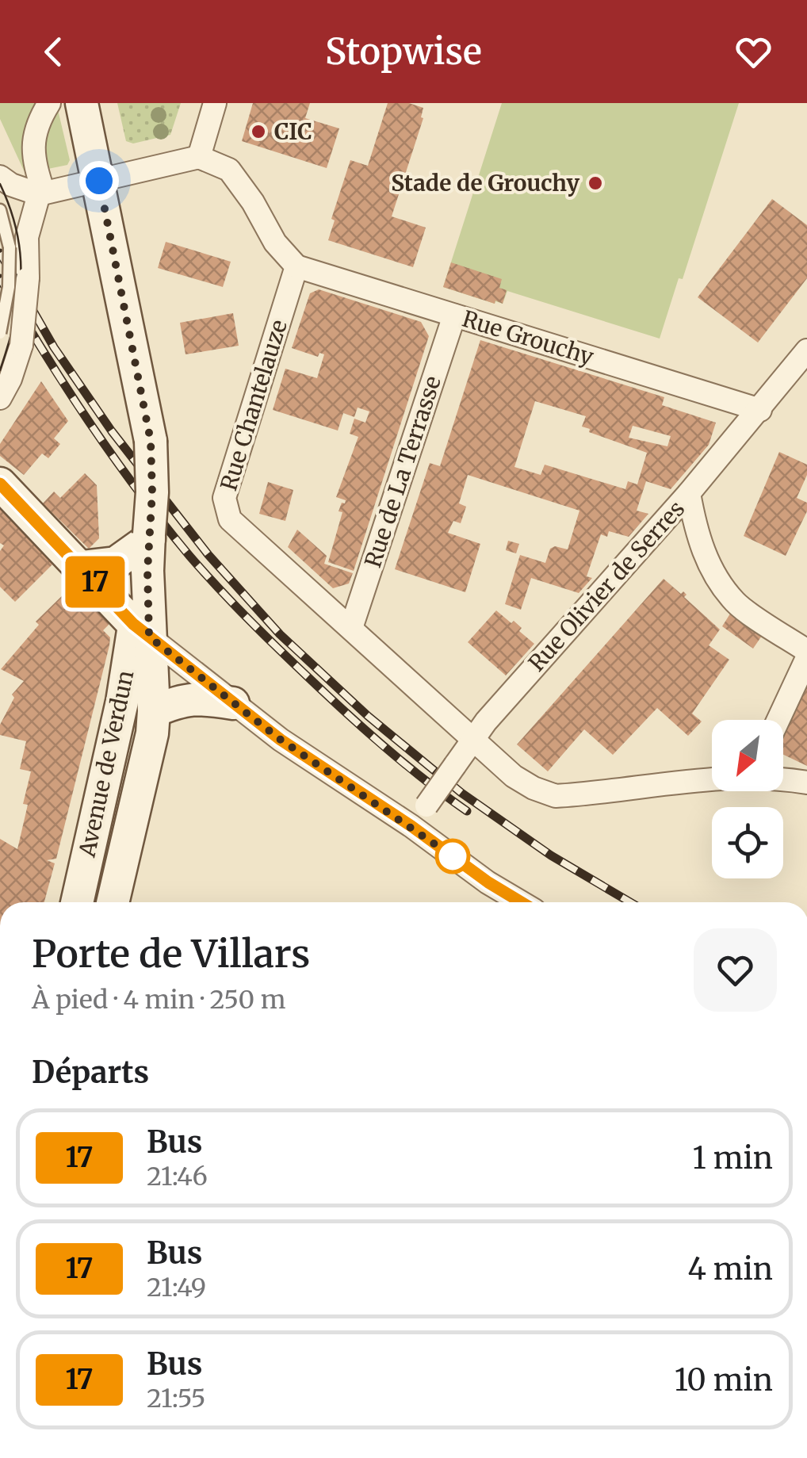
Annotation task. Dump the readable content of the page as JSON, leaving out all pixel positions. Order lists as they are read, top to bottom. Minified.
{"streets":{"main road":["Avenue de Verdun"],"street":["Rue Grouchy","Rue Chantelauze","Rue de La Terrasse","Rue Olivier de Serres"]},"crossings":[["Rue Grouchy","Rue Chantelauze"],["Rue Grouchy","Rue de La Terrasse"],["Rue Grouchy","Rue Olivier de Serres"],["Rue Chantelauze","Rue de La Terrasse"],["Rue Chantelauze","Rue Olivier de Serres"]],"places":["CIC","Stade de Grouchy"],"lines":["bus line 17"],"north":"bottom left","page":{"header":"Stopwise","on_map":"17","heading":[["Porte de Villars","À pied · 4 min · 250 m"],"Départs"],"list":[{"mark":"17","name":"Bus","note":"21:46","value":"1 min"},{"mark":"17","name":"Bus","note":"21:49","value":"4 min"},{"mark":"17","name":"Bus","note":"21:55","value":"10 min"}]}}
